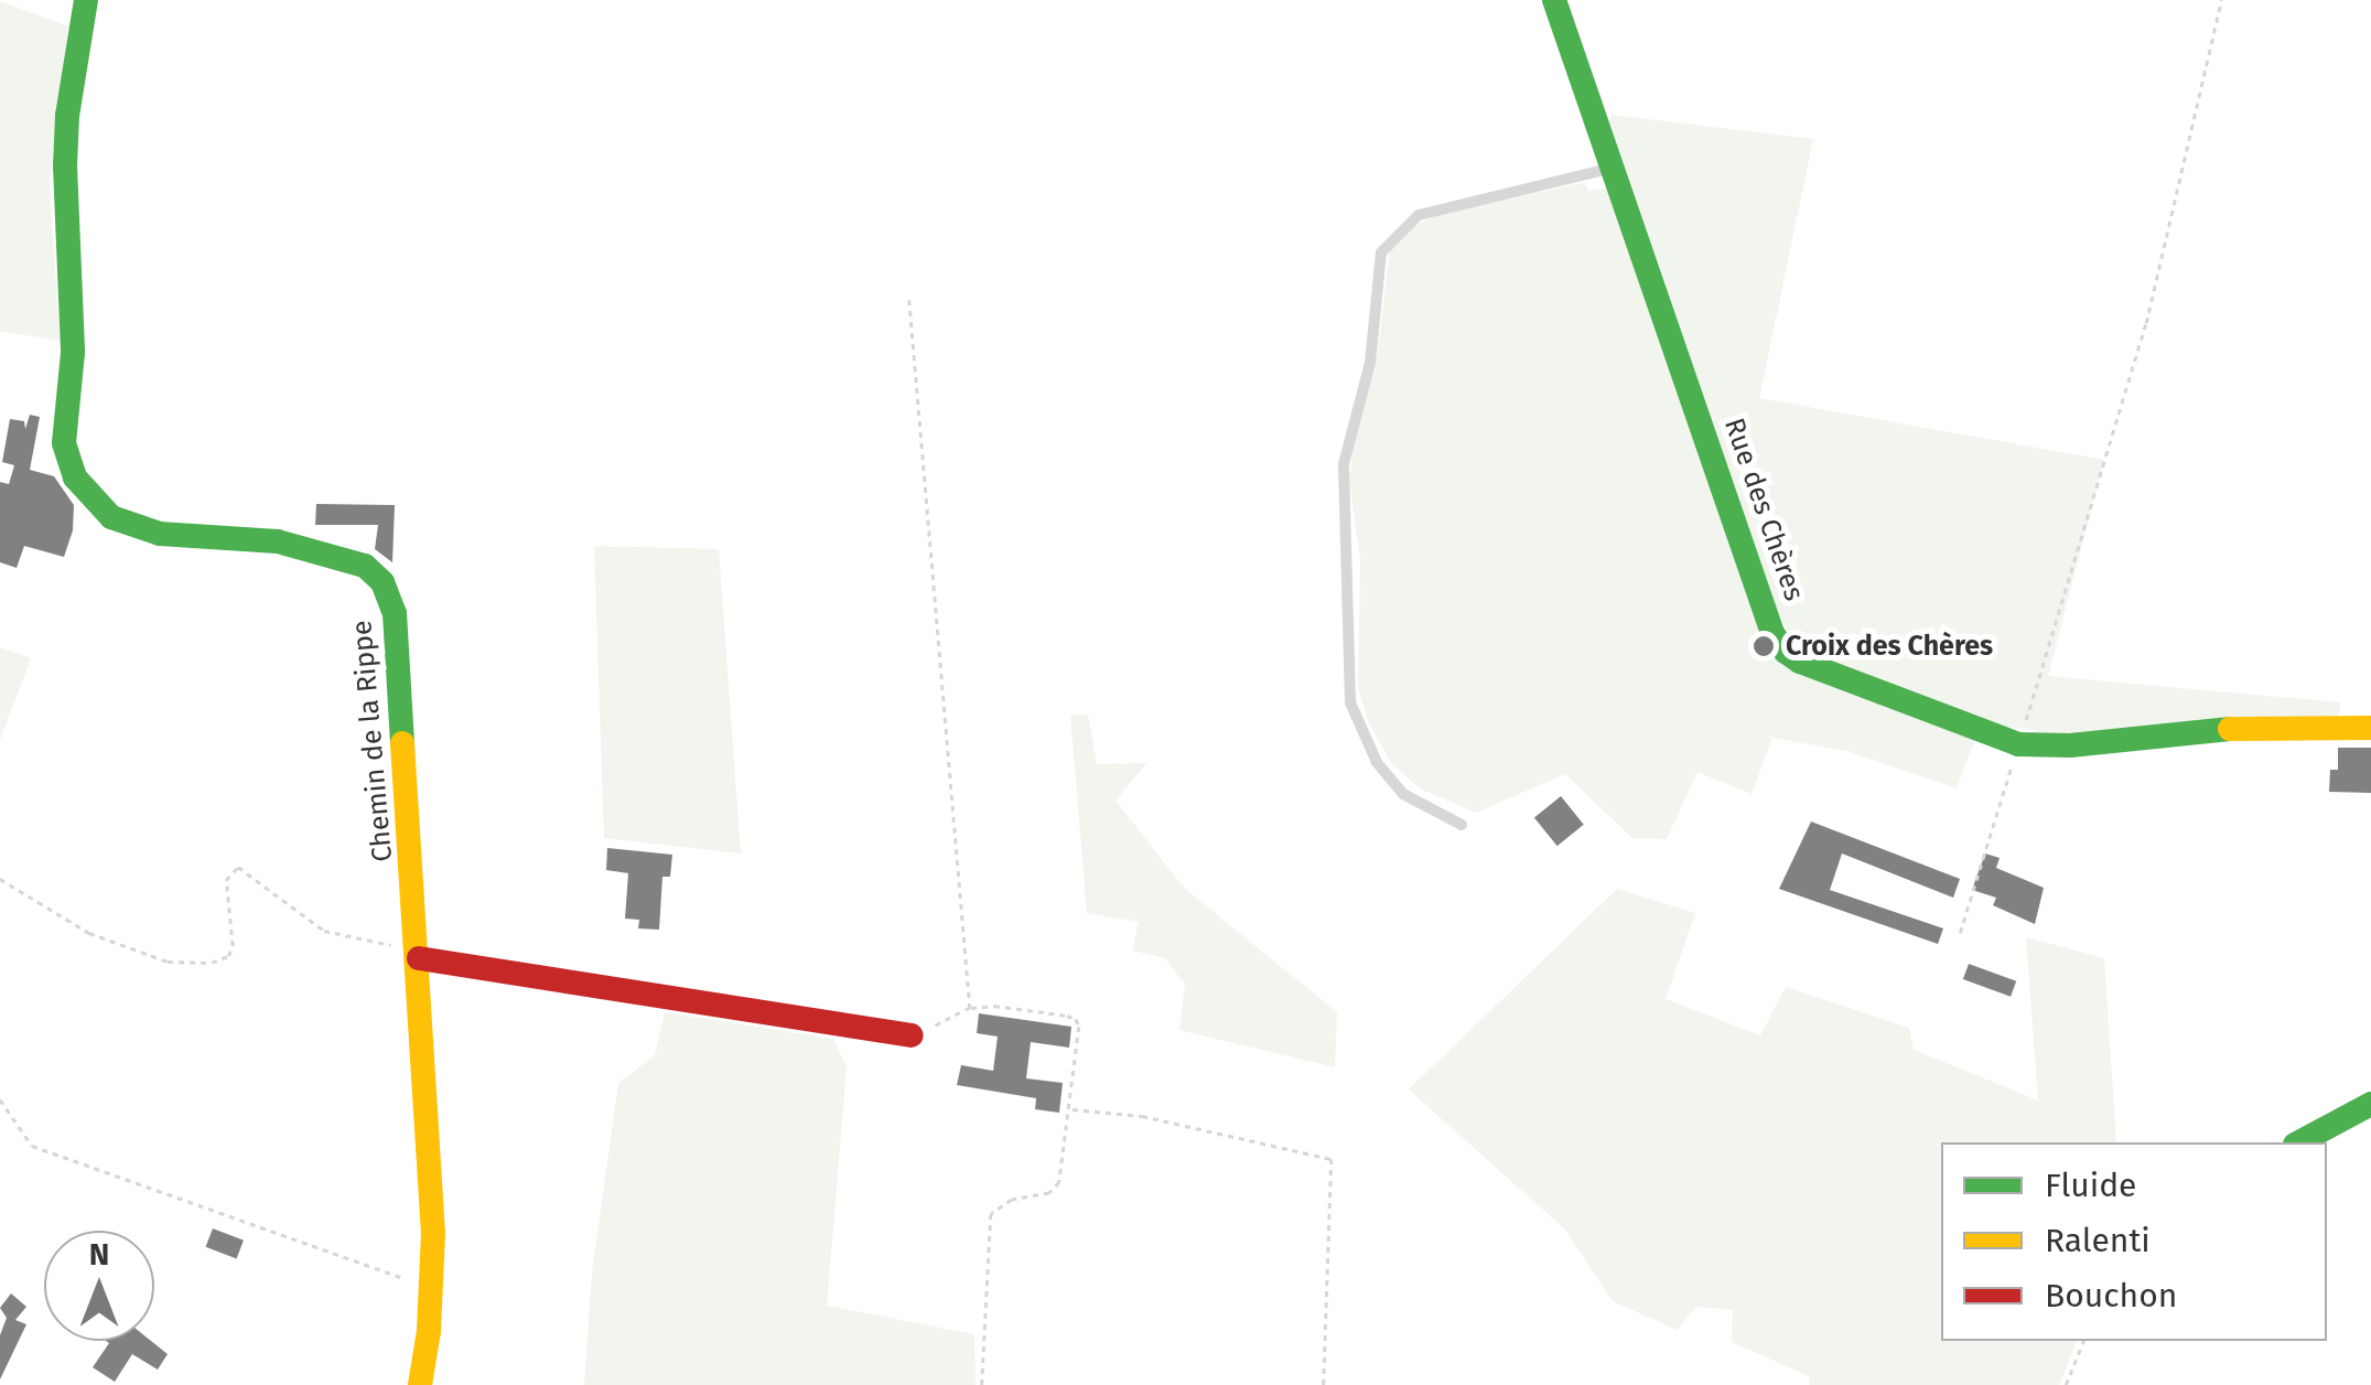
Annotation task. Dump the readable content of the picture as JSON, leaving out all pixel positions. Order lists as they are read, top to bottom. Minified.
{"streets":{"street":["Rue des Chères","Chemin de la Rippe"]},"places":["Croix des Chères"],"legend":["Fluide","Ralenti","Bouchon"],"north":"top"}
